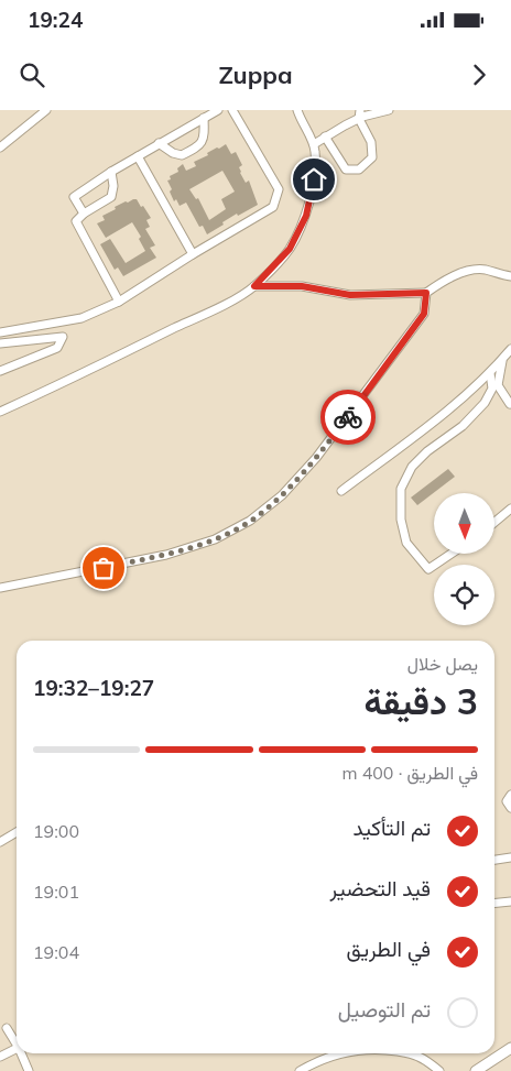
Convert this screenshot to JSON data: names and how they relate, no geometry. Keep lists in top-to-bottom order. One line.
{"north":"bottom","page":{"status":"19:24","header":"Zuppa","heading":["3 دقيقة","يصل خلال","19:27–19:32"],"bar":"في الطريق · 400 m","list":[["تم التأكيد","19:00"],["قيد التحضير","19:01"],["في الطريق","19:04"],"تم التوصيل"]}}
